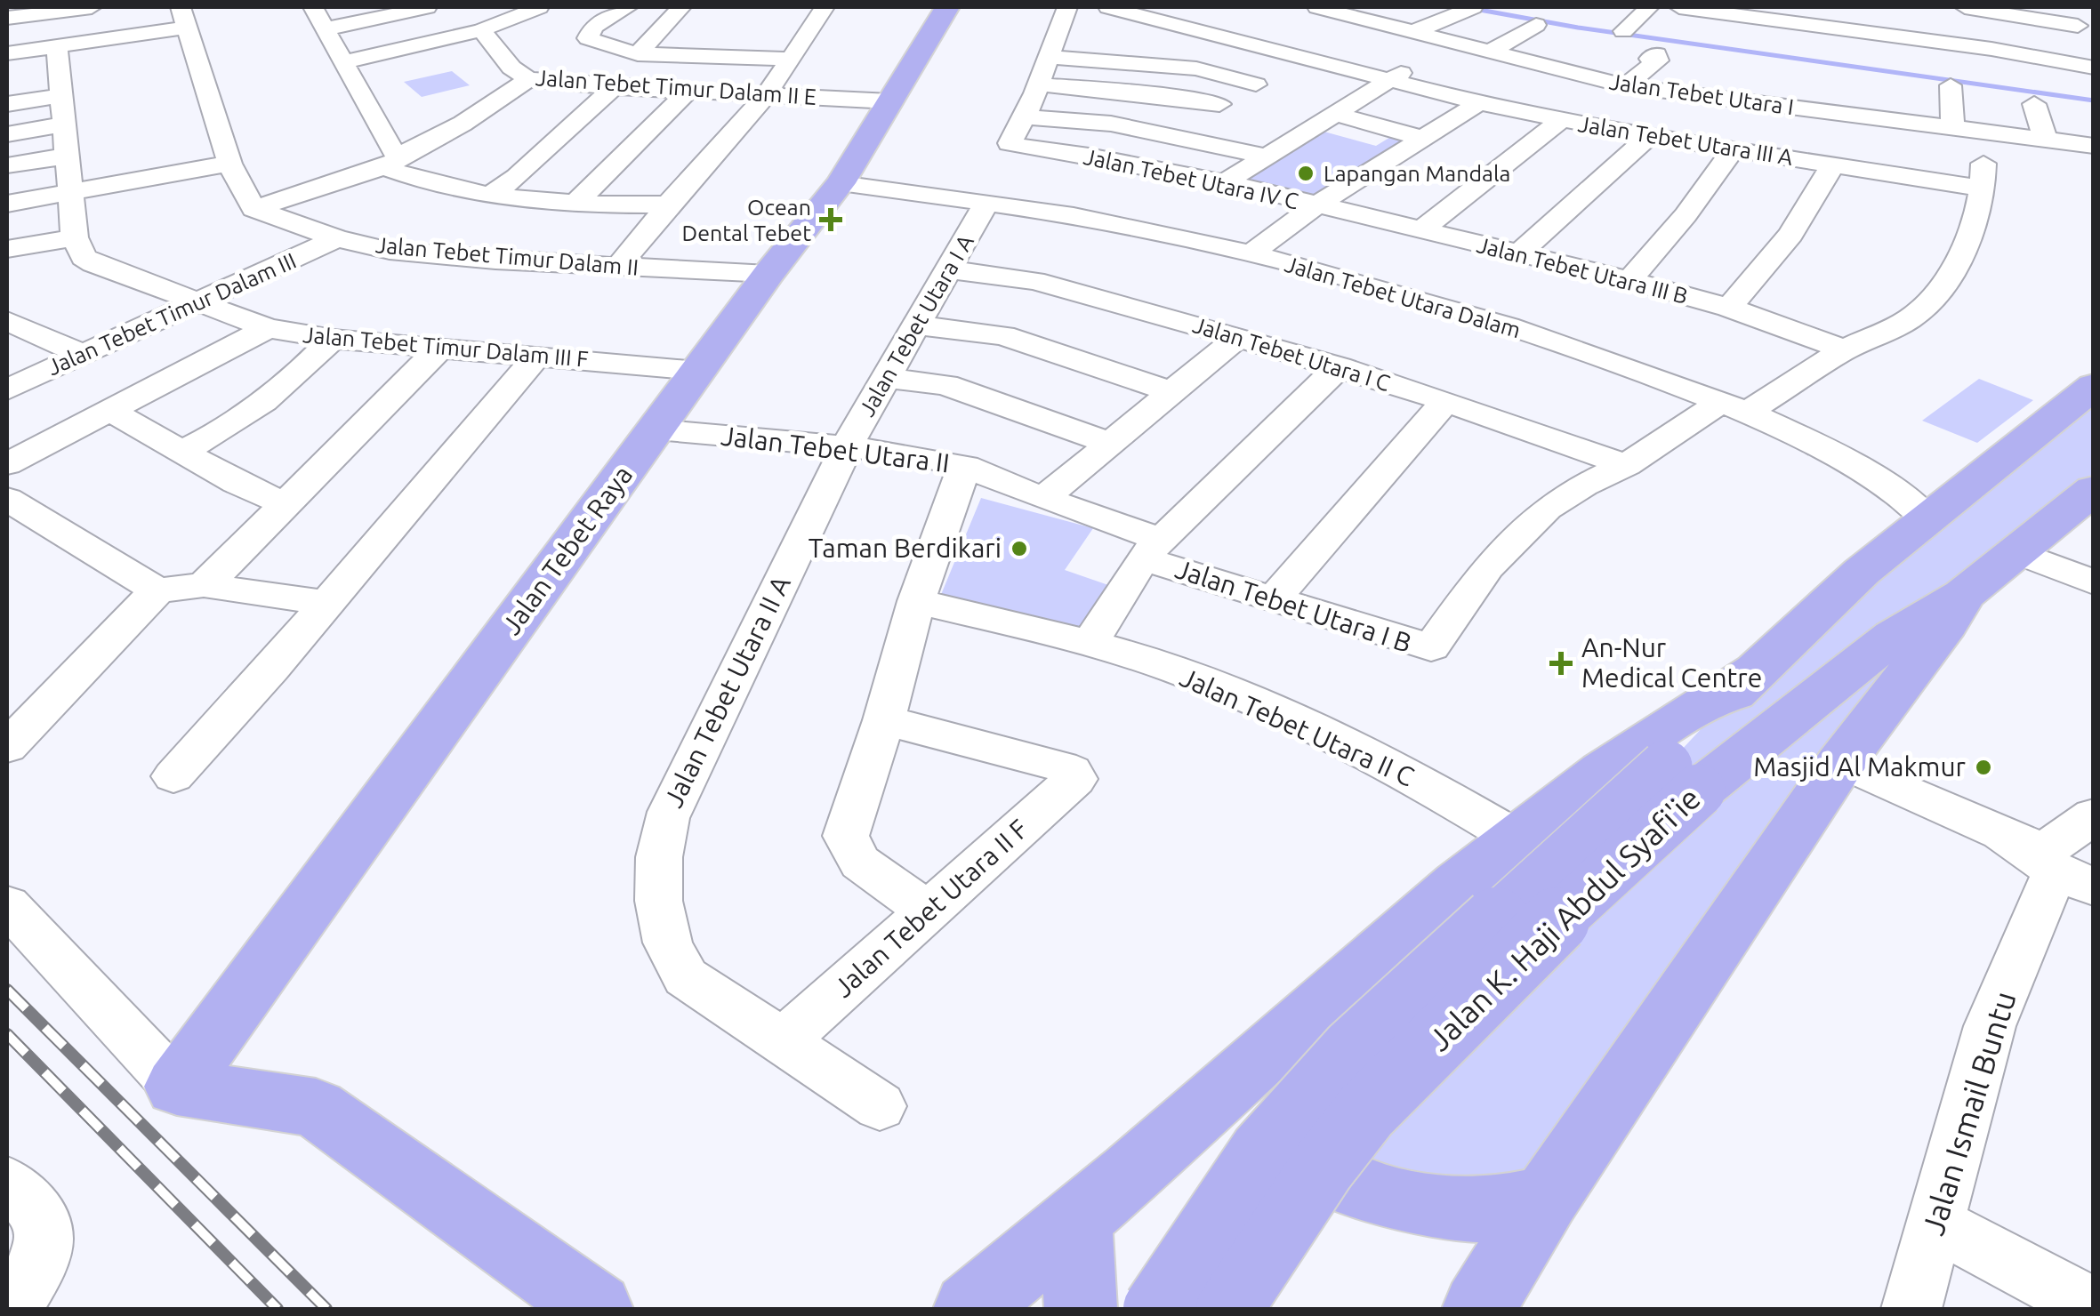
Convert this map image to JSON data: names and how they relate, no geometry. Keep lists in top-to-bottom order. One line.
{"streets":{"main road":["Jalan Tebet Raya","Jalan K. Haji Abdul Syafi'ie"],"street":["Jalan Tebet Timur Dalam II E","Jalan Tebet Utara I","Jalan Tebet Utara III A","Jalan Tebet Utara IV C","Jalan Tebet Timur Dalam II","Jalan Tebet Utara III B","Jalan Tebet Utara Dalam","Jalan Tebet Timur Dalam III","Jalan Tebet Utara I A","Jalan Tebet Timur Dalam III F","Jalan Tebet Utara I C","Jalan Tebet Utara II","Jalan Tebet Utara I B","Jalan Tebet Utara II A","Jalan Tebet Utara II C","Jalan Tebet Utara II F","Jalan Ismail Buntu"]},"crossings":[["Jalan Tebet Timur Dalam II E","Jalan Tebet Raya"],["Jalan Tebet Utara I","Jalan Tebet Utara I B"],["Jalan Tebet Utara III A","Jalan Tebet Utara I B"],["Jalan Tebet Utara IV C","Jalan Tebet Utara III B"],["Jalan Tebet Timur Dalam II","Jalan Tebet Timur Dalam III"],["Jalan Tebet Timur Dalam II","Jalan Tebet Raya"],["Jalan Tebet Utara III B","Jalan Tebet Utara I B"],["Jalan Tebet Utara Dalam","Jalan Tebet Utara I A"],["Jalan Tebet Utara Dalam","Jalan Tebet Raya"],["Jalan Tebet Utara Dalam","Jalan Tebet Utara I B"],["Jalan Tebet Utara Dalam","Jalan K. Haji Abdul Syafi'ie"],["Jalan Tebet Timur Dalam III","Jalan Tebet Timur Dalam III F"],["Jalan Tebet Utara I A","Jalan Tebet Utara I C"],["Jalan Tebet Utara I A","Jalan Tebet Utara II"],["Jalan Tebet Utara I A","Jalan Tebet Utara II A"],["Jalan Tebet Timur Dalam III F","Jalan Tebet Raya"],["Jalan Tebet Utara I C","Jalan Tebet Utara I B"],["Jalan Tebet Utara II","Jalan Tebet Raya"],["Jalan Tebet Utara II","Jalan Tebet Utara I B"],["Jalan Tebet Utara II","Jalan Tebet Utara II A"],["Jalan Tebet Utara II A","Jalan Tebet Utara II F"],["Jalan Tebet Utara II C","Jalan K. Haji Abdul Syafi'ie"],["Jalan K. Haji Abdul Syafi'ie","Jalan Ismail Buntu"]],"places":{"other":["Lapangan Mandala","Taman Berdikari","Masjid Al Makmur"],"health":["Ocean Dental Tebet","An-Nur Medical Centre"]}}
